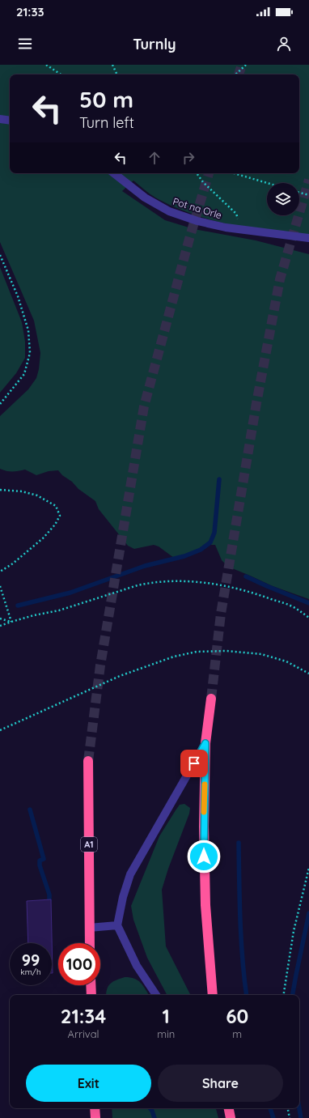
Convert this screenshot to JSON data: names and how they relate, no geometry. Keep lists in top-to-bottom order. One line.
{"streets":{"highway":["A1"],"street":["Pot na Orle"]},"page":{"status":"21:33","header":"Turnly","turn":["50 m","Turn left"],"speed":"99 km/h","limit":"100","eta":["21:34","Arrival","1","min","60","m"],"buttons":["Exit","Share"]}}
